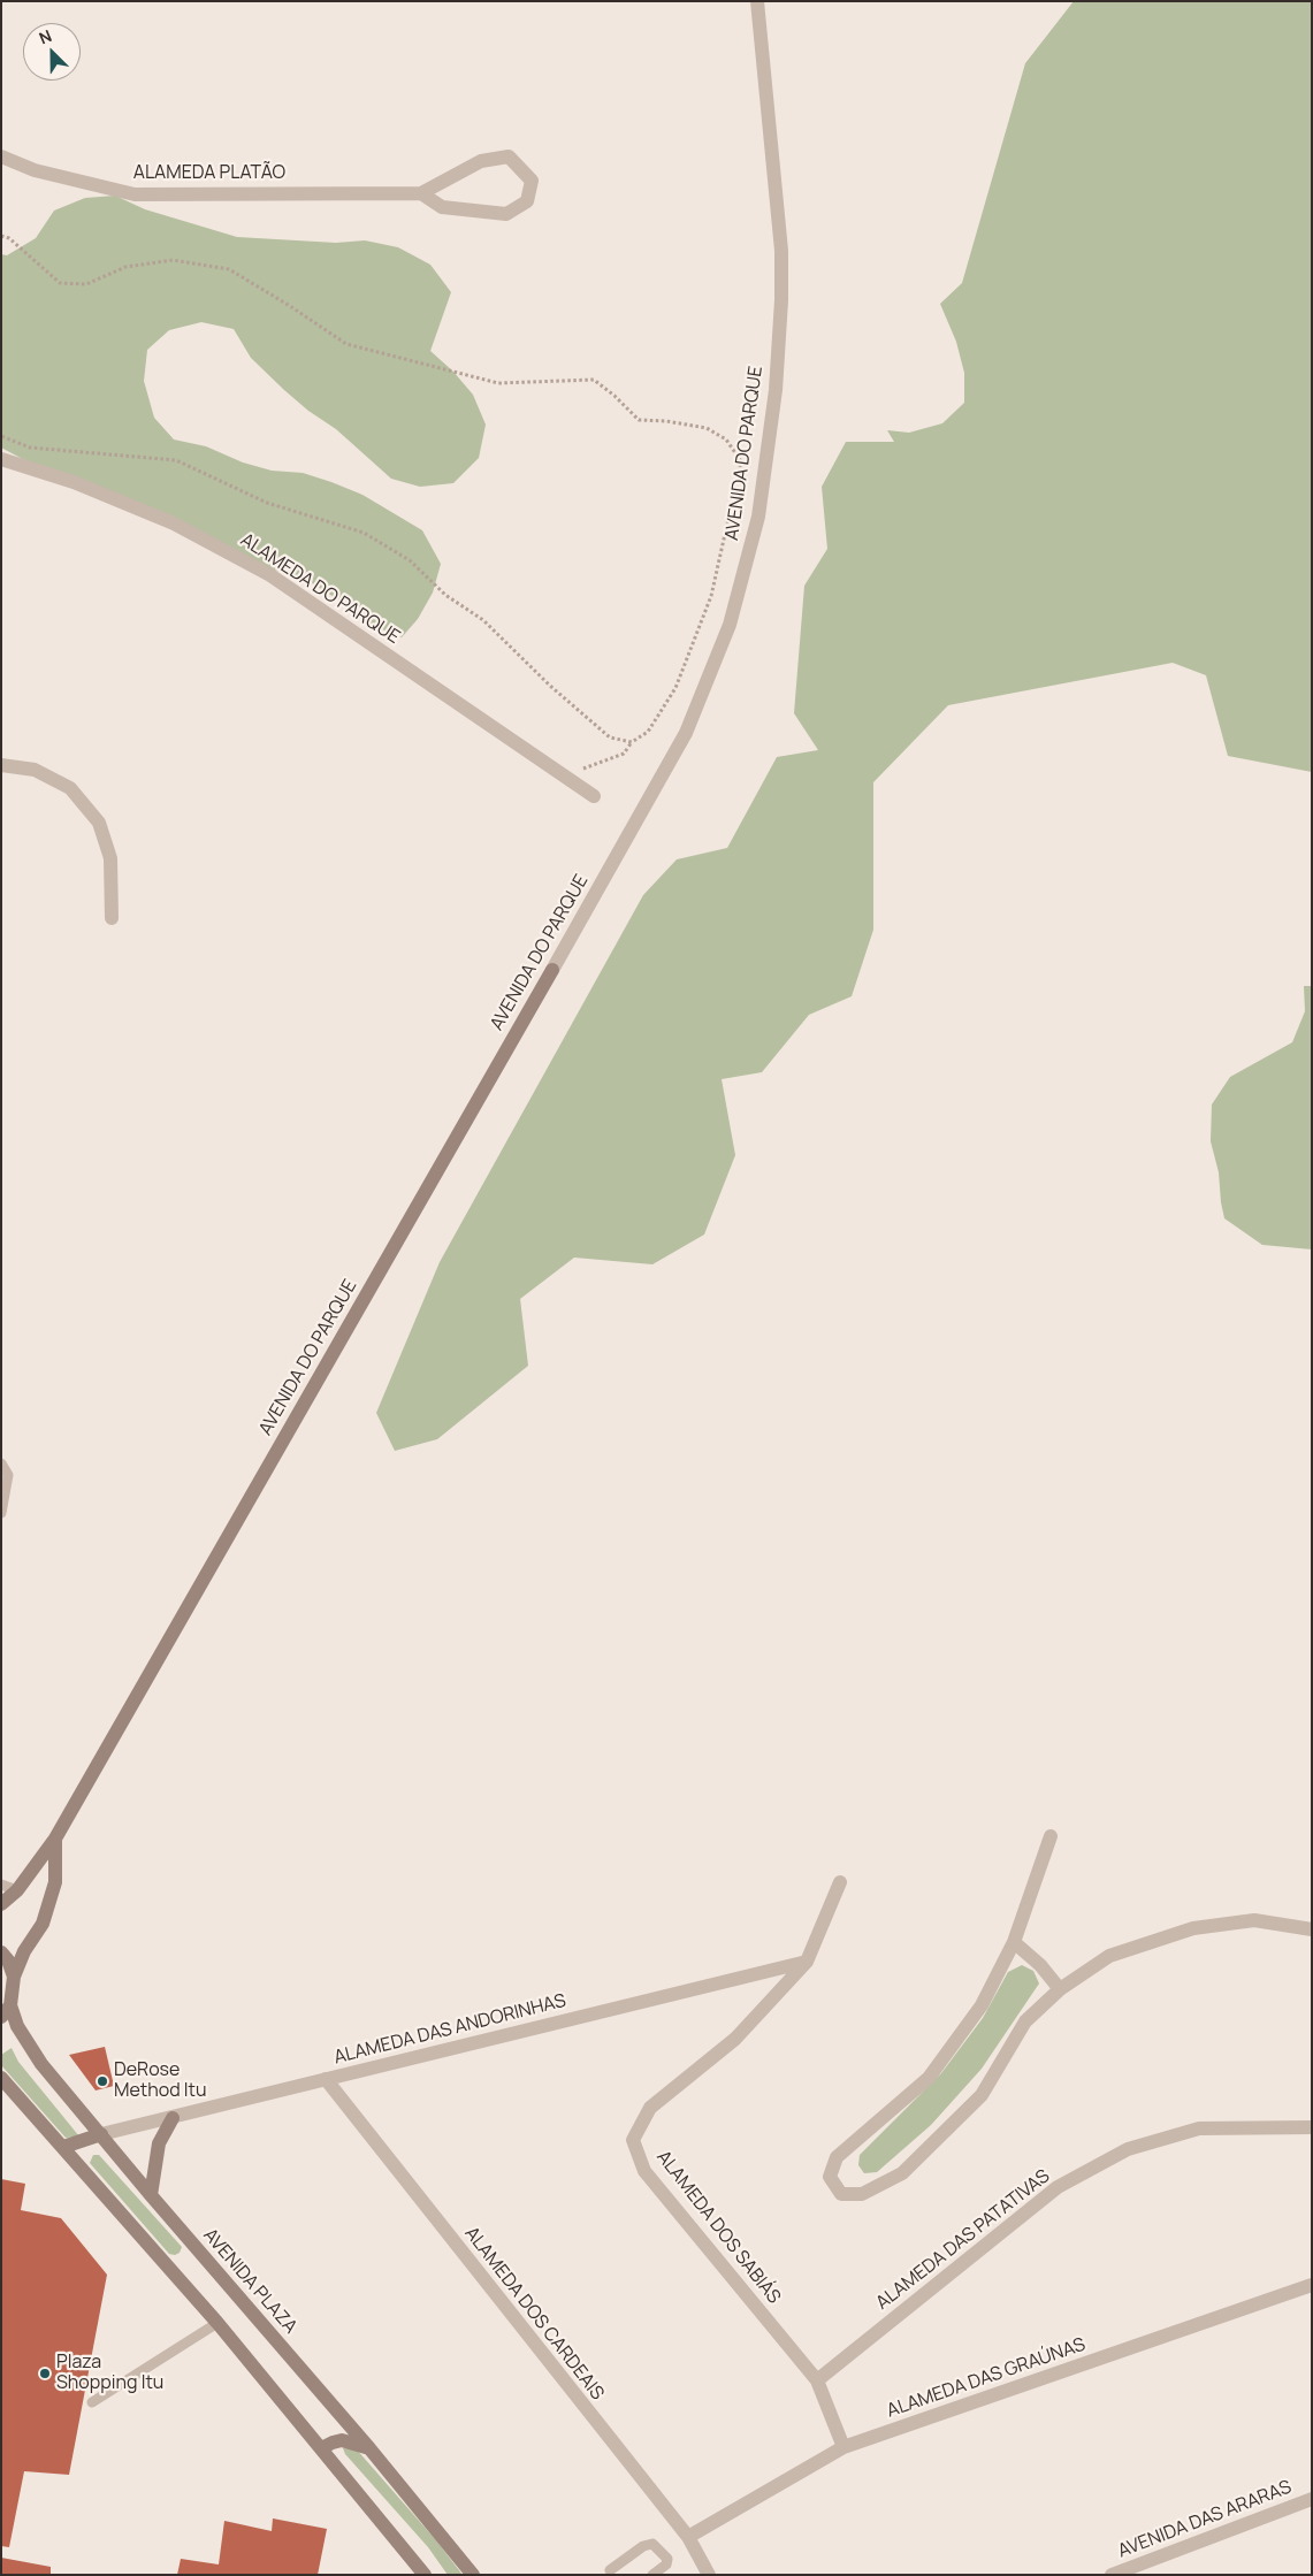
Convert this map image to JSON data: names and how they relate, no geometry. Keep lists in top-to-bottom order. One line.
{"streets":{"street":["ALAMEDA PLATÃO","AVENIDA DO PARQUE","ALAMEDA DO PARQUE","ALAMEDA DAS ANDORINHAS","ALAMEDA DOS SABIÁS","ALAMEDA DAS PATATIVAS","AVENIDA PLAZA","ALAMEDA DOS CARDEAIS","ALAMEDA DAS GRAÚNAS","AVENIDA DAS ARARAS"]},"crossings":[["AVENIDA DO PARQUE","AVENIDA PLAZA"],["ALAMEDA DAS ANDORINHAS","ALAMEDA DOS SABIÁS"],["ALAMEDA DAS ANDORINHAS","AVENIDA PLAZA"],["ALAMEDA DAS ANDORINHAS","ALAMEDA DOS CARDEAIS"],["ALAMEDA DOS SABIÁS","ALAMEDA DAS PATATIVAS"],["ALAMEDA DOS SABIÁS","ALAMEDA DAS GRAÚNAS"],["ALAMEDA DOS CARDEAIS","ALAMEDA DAS GRAÚNAS"]],"places":["DeRose Method Itu","Plaza Shopping Itu"],"north":"top left"}
